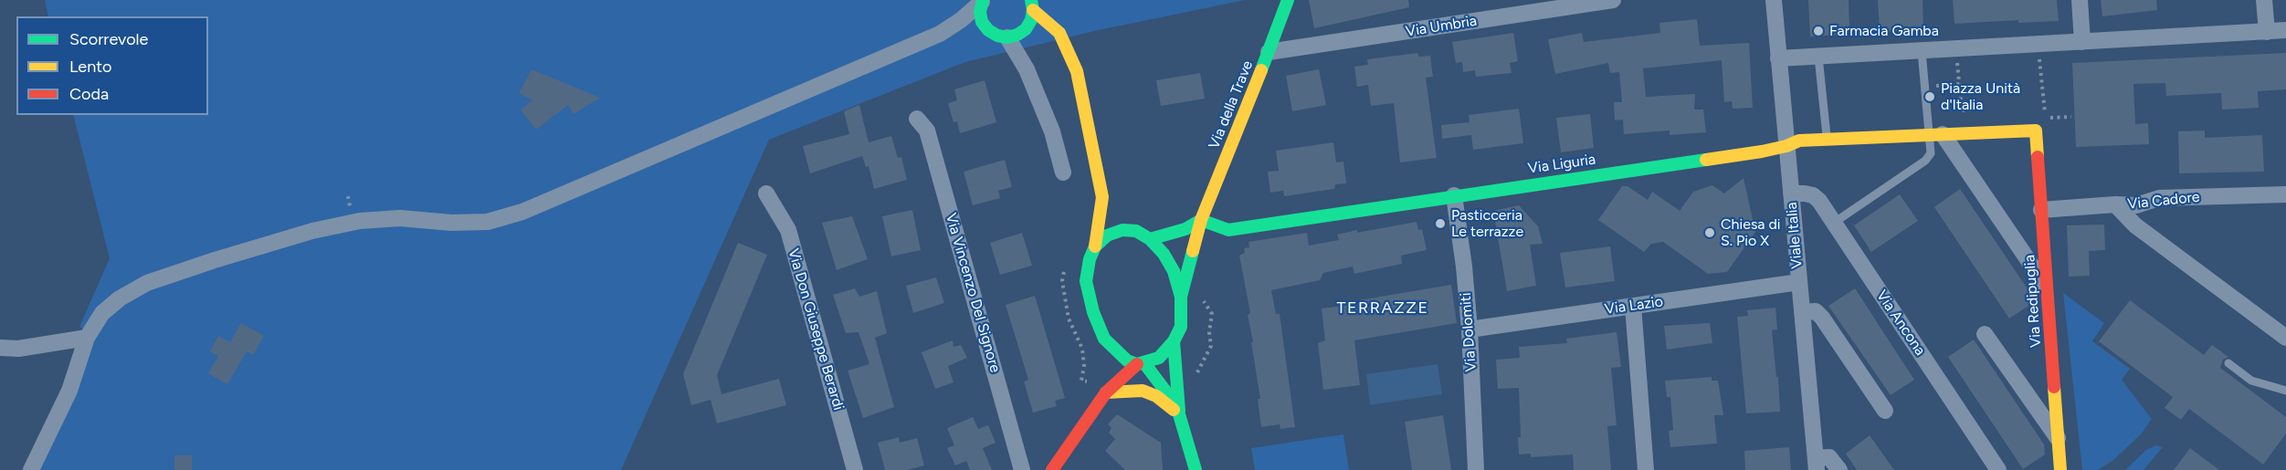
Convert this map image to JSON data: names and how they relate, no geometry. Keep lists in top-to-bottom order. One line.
{"streets":{"street":["Via Umbria","Via della Trave","Via Liguria","Via Cadore","Viale Italia","Via Vincenzo Del Signore","Via Redipuglia","Via Lazio","Via Ancona","Via Don Giuseppe Berardi","Via Dolomiti"]},"crossings":[["Via Umbria","Via della Trave"],["Via della Trave","Via Liguria"],["Via Liguria","Viale Italia"],["Via Liguria","Via Redipuglia"],["Via Liguria","Via Dolomiti"],["Via Cadore","Via Redipuglia"],["Viale Italia","Via Lazio"],["Viale Italia","Via Ancona"],["Via Lazio","Via Dolomiti"]],"districts":["TERRAZZE"],"places":["Farmacia Gamba","Piazza Unità d'Italia","Pasticceria Le terrazze","Chiesa di S. Pio X"],"legend":["Scorrevole","Lento","Coda"]}
